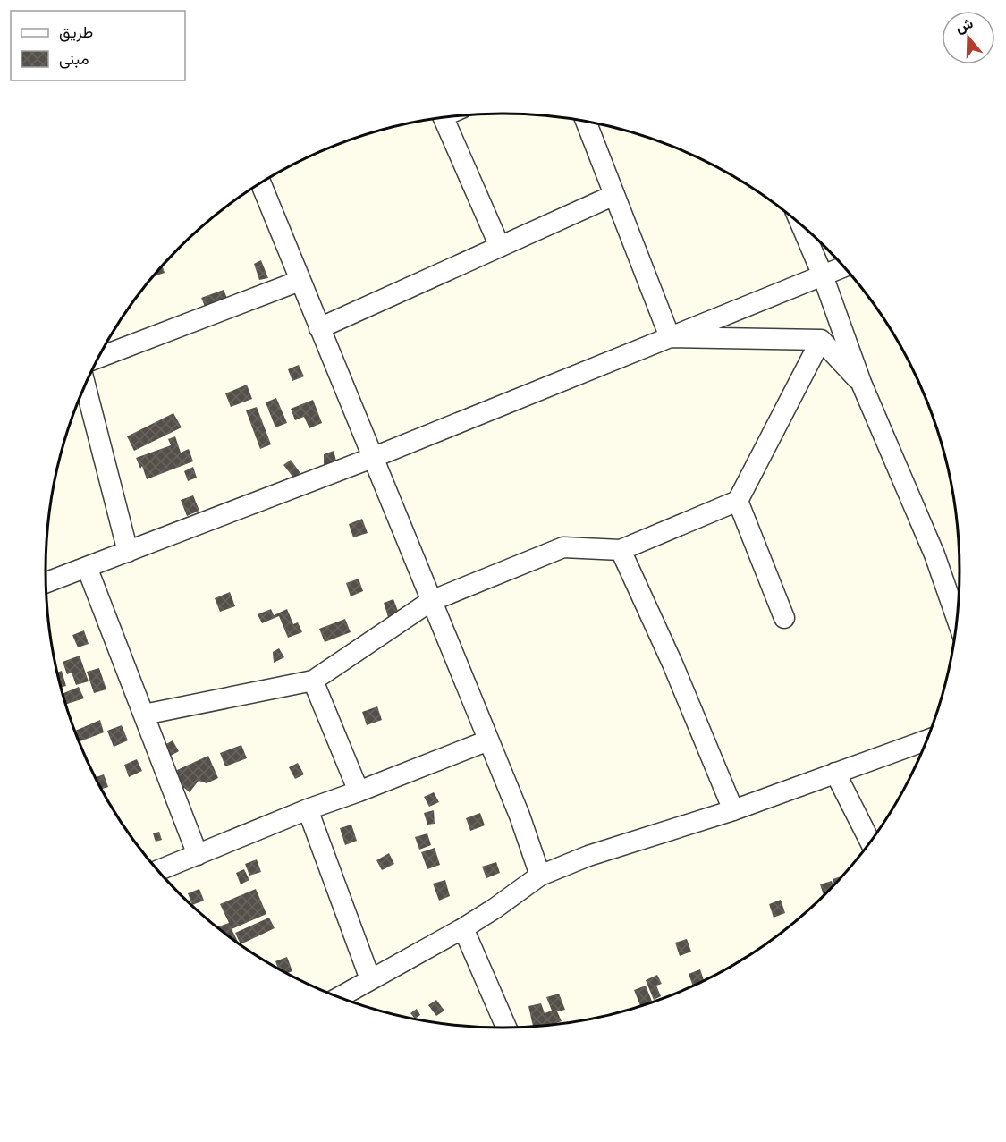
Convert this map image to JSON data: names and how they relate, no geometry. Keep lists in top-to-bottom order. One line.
{"legend":["طريق","مبنى"],"north":"top"}
